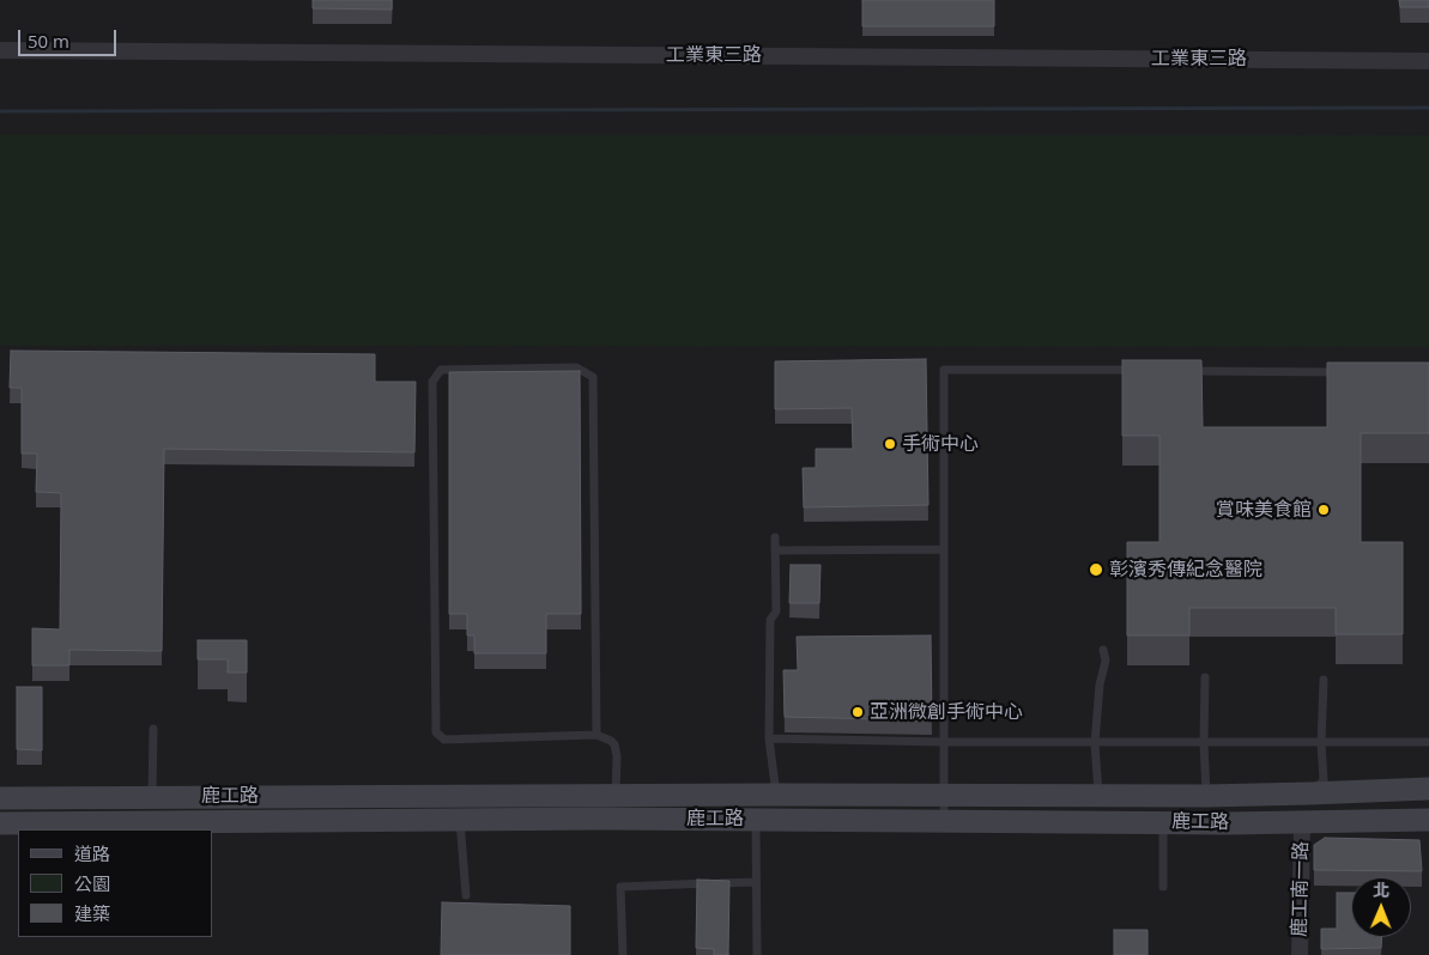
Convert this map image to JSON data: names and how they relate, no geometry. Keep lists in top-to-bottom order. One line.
{"streets":{"street":["工業東三路","鹿工路","鹿工南一路"]},"crossings":[["鹿工路","鹿工南一路"]],"places":["手術中心","賞味美食館","彰濱秀傳紀念醫院","亞洲微創手術中心"],"legend":["道路","公園","建築"],"scale_bar":"50 m","north":"top"}
